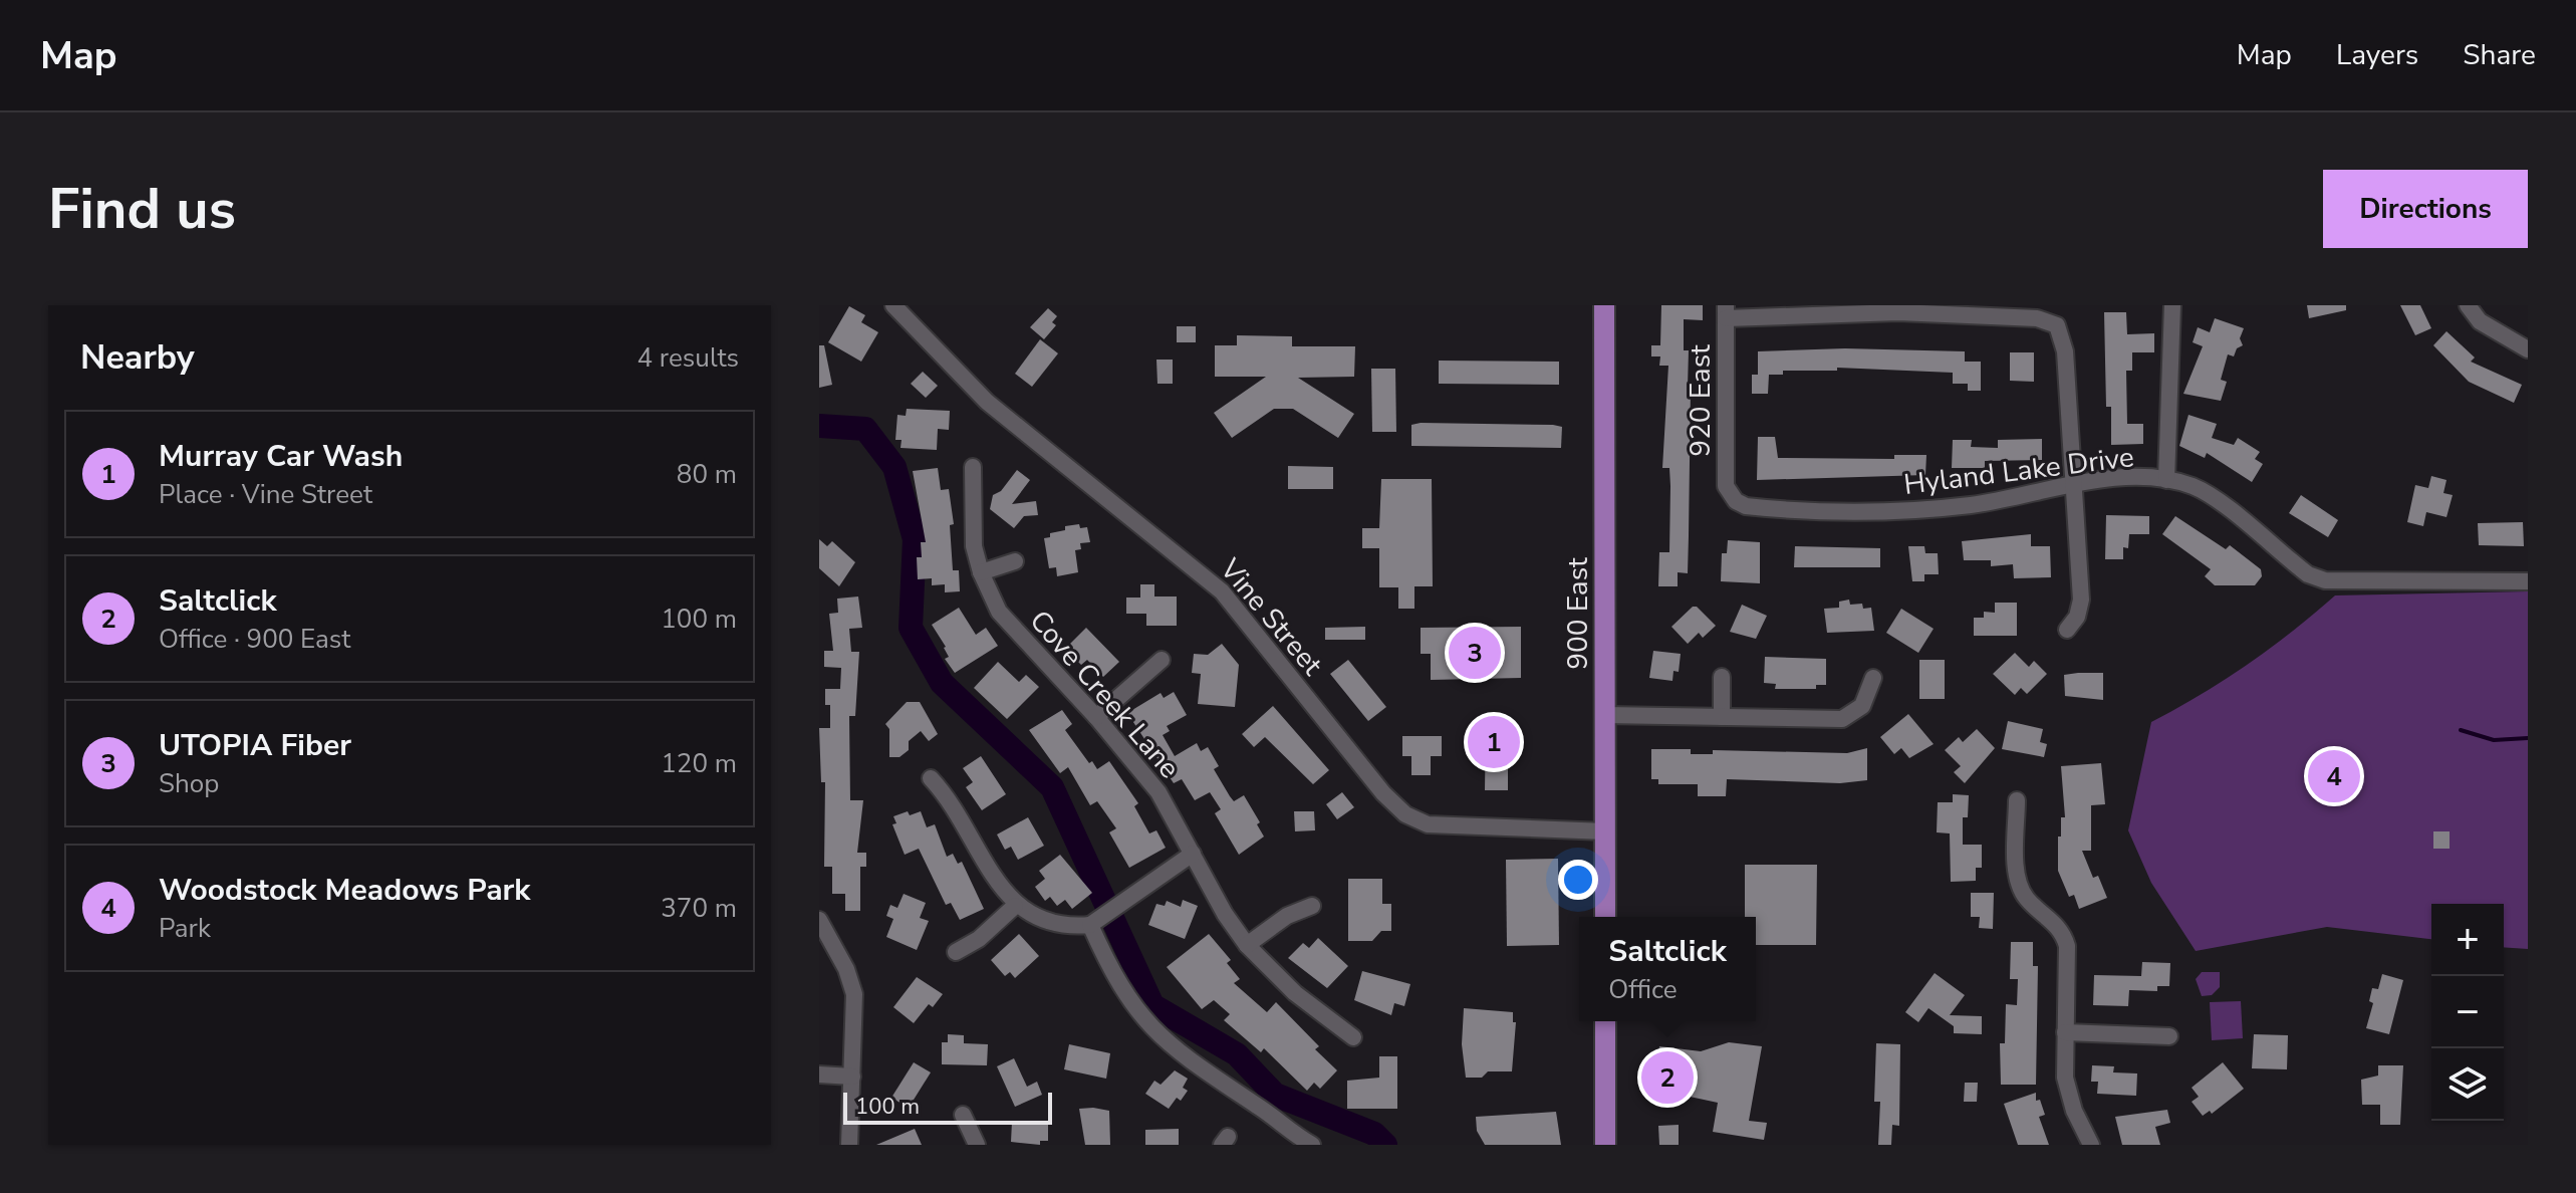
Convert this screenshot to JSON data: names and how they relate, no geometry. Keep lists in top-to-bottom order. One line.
{"streets":{"main road":["900 East"],"street":["920 East","Hyland Lake Drive","Vine Street","Cove Creek Lane"]},"crossings":[["920 East","Hyland Lake Drive"],["900 East","Vine Street"]],"scale_bar":"100 m","page":{"header":"Map","nav":["Map","Layers","Share"],"buttons":"Directions","title":"Find us","heading":["Nearby","4 results"],"list":[{"mark":"1","name":"Murray Car Wash","note":"Place · Vine Street","value":"80 m"},{"mark":"2","name":"Saltclick","note":"Office · 900 East","value":"100 m"},{"mark":"3","name":"UTOPIA Fiber","note":"Shop","value":"120 m"},{"mark":"4","name":"Woodstock Meadows Park","note":"Park","value":"370 m"}],"pins":["3","1","4","2"],"map_buttons":["+","−"],"popup":["Saltclick","Office"],"scale":"100 m"}}
